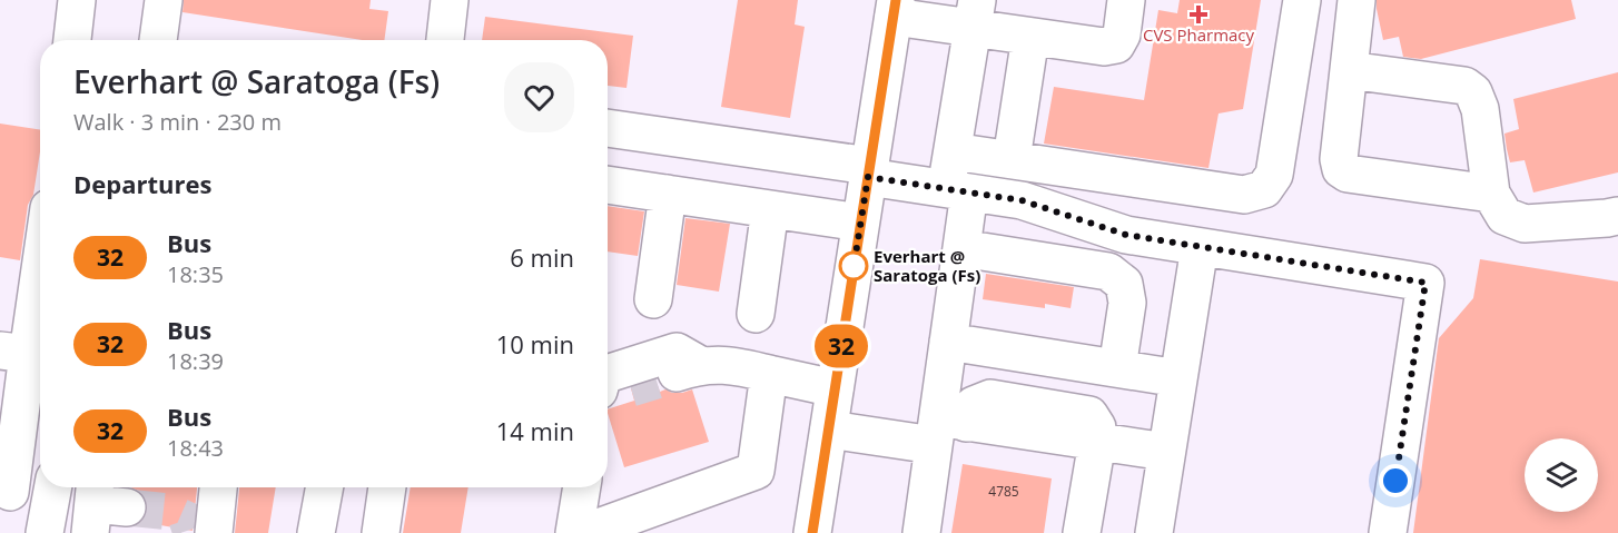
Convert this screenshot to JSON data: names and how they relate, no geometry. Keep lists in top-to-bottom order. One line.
{"places":{"health":["CVS Pharmacy"],"other":["Everhart @ Saratoga (Fs)"]},"lines":["bus line 32"],"house_numbers":["4785"],"page":{"on_map":"32","heading":[["Everhart @ Saratoga (Fs)","Walk · 3 min · 230 m"],"Departures"],"list":[{"mark":"32","name":"Bus","note":"18:35","value":"6 min"},{"mark":"32","name":"Bus","note":"18:39","value":"10 min"},{"mark":"32","name":"Bus","note":"18:43","value":"14 min"}]}}
